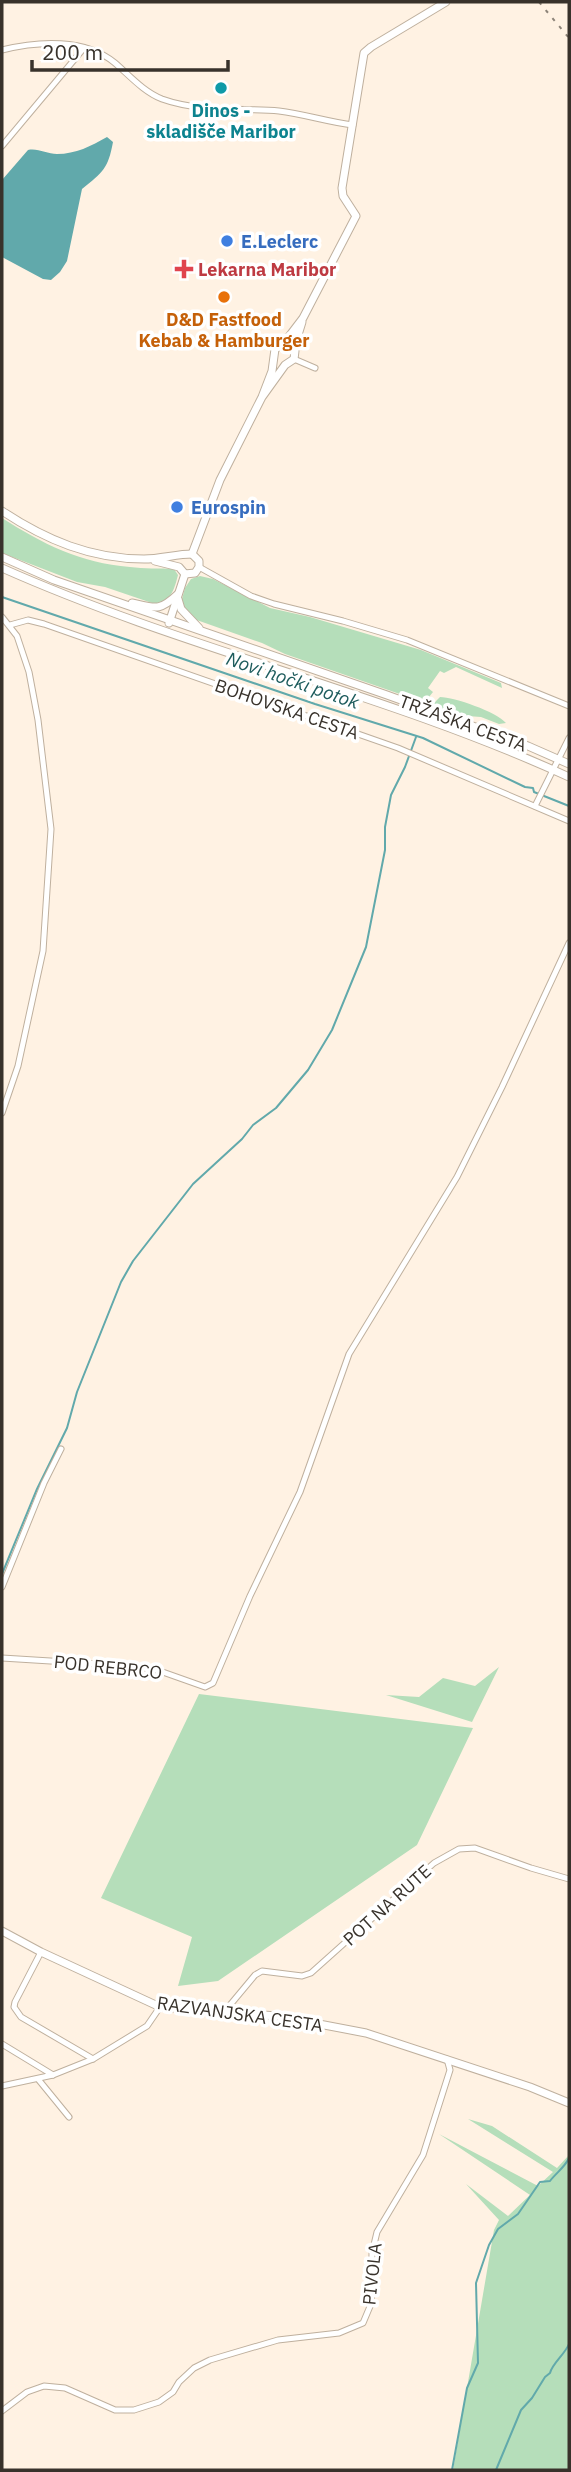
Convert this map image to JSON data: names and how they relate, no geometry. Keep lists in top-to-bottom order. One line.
{"streets":{"street":["BOHOVSKA CESTA","TRŽAŠKA CESTA","POD REBRCO","POT NA RUTE","RAZVANJSKA CESTA","PIVOLA"]},"crossings":[["POT NA RUTE","RAZVANJSKA CESTA"],["RAZVANJSKA CESTA","PIVOLA"]],"water":["Novi hočki potok"],"places":{"other":["Dinos - skladišče Maribor","E.Leclerc","D&D Fastfood Kebab & Hamburger","Eurospin"],"health":["Lekarna Maribor"]},"scale_bar":"200 m"}
